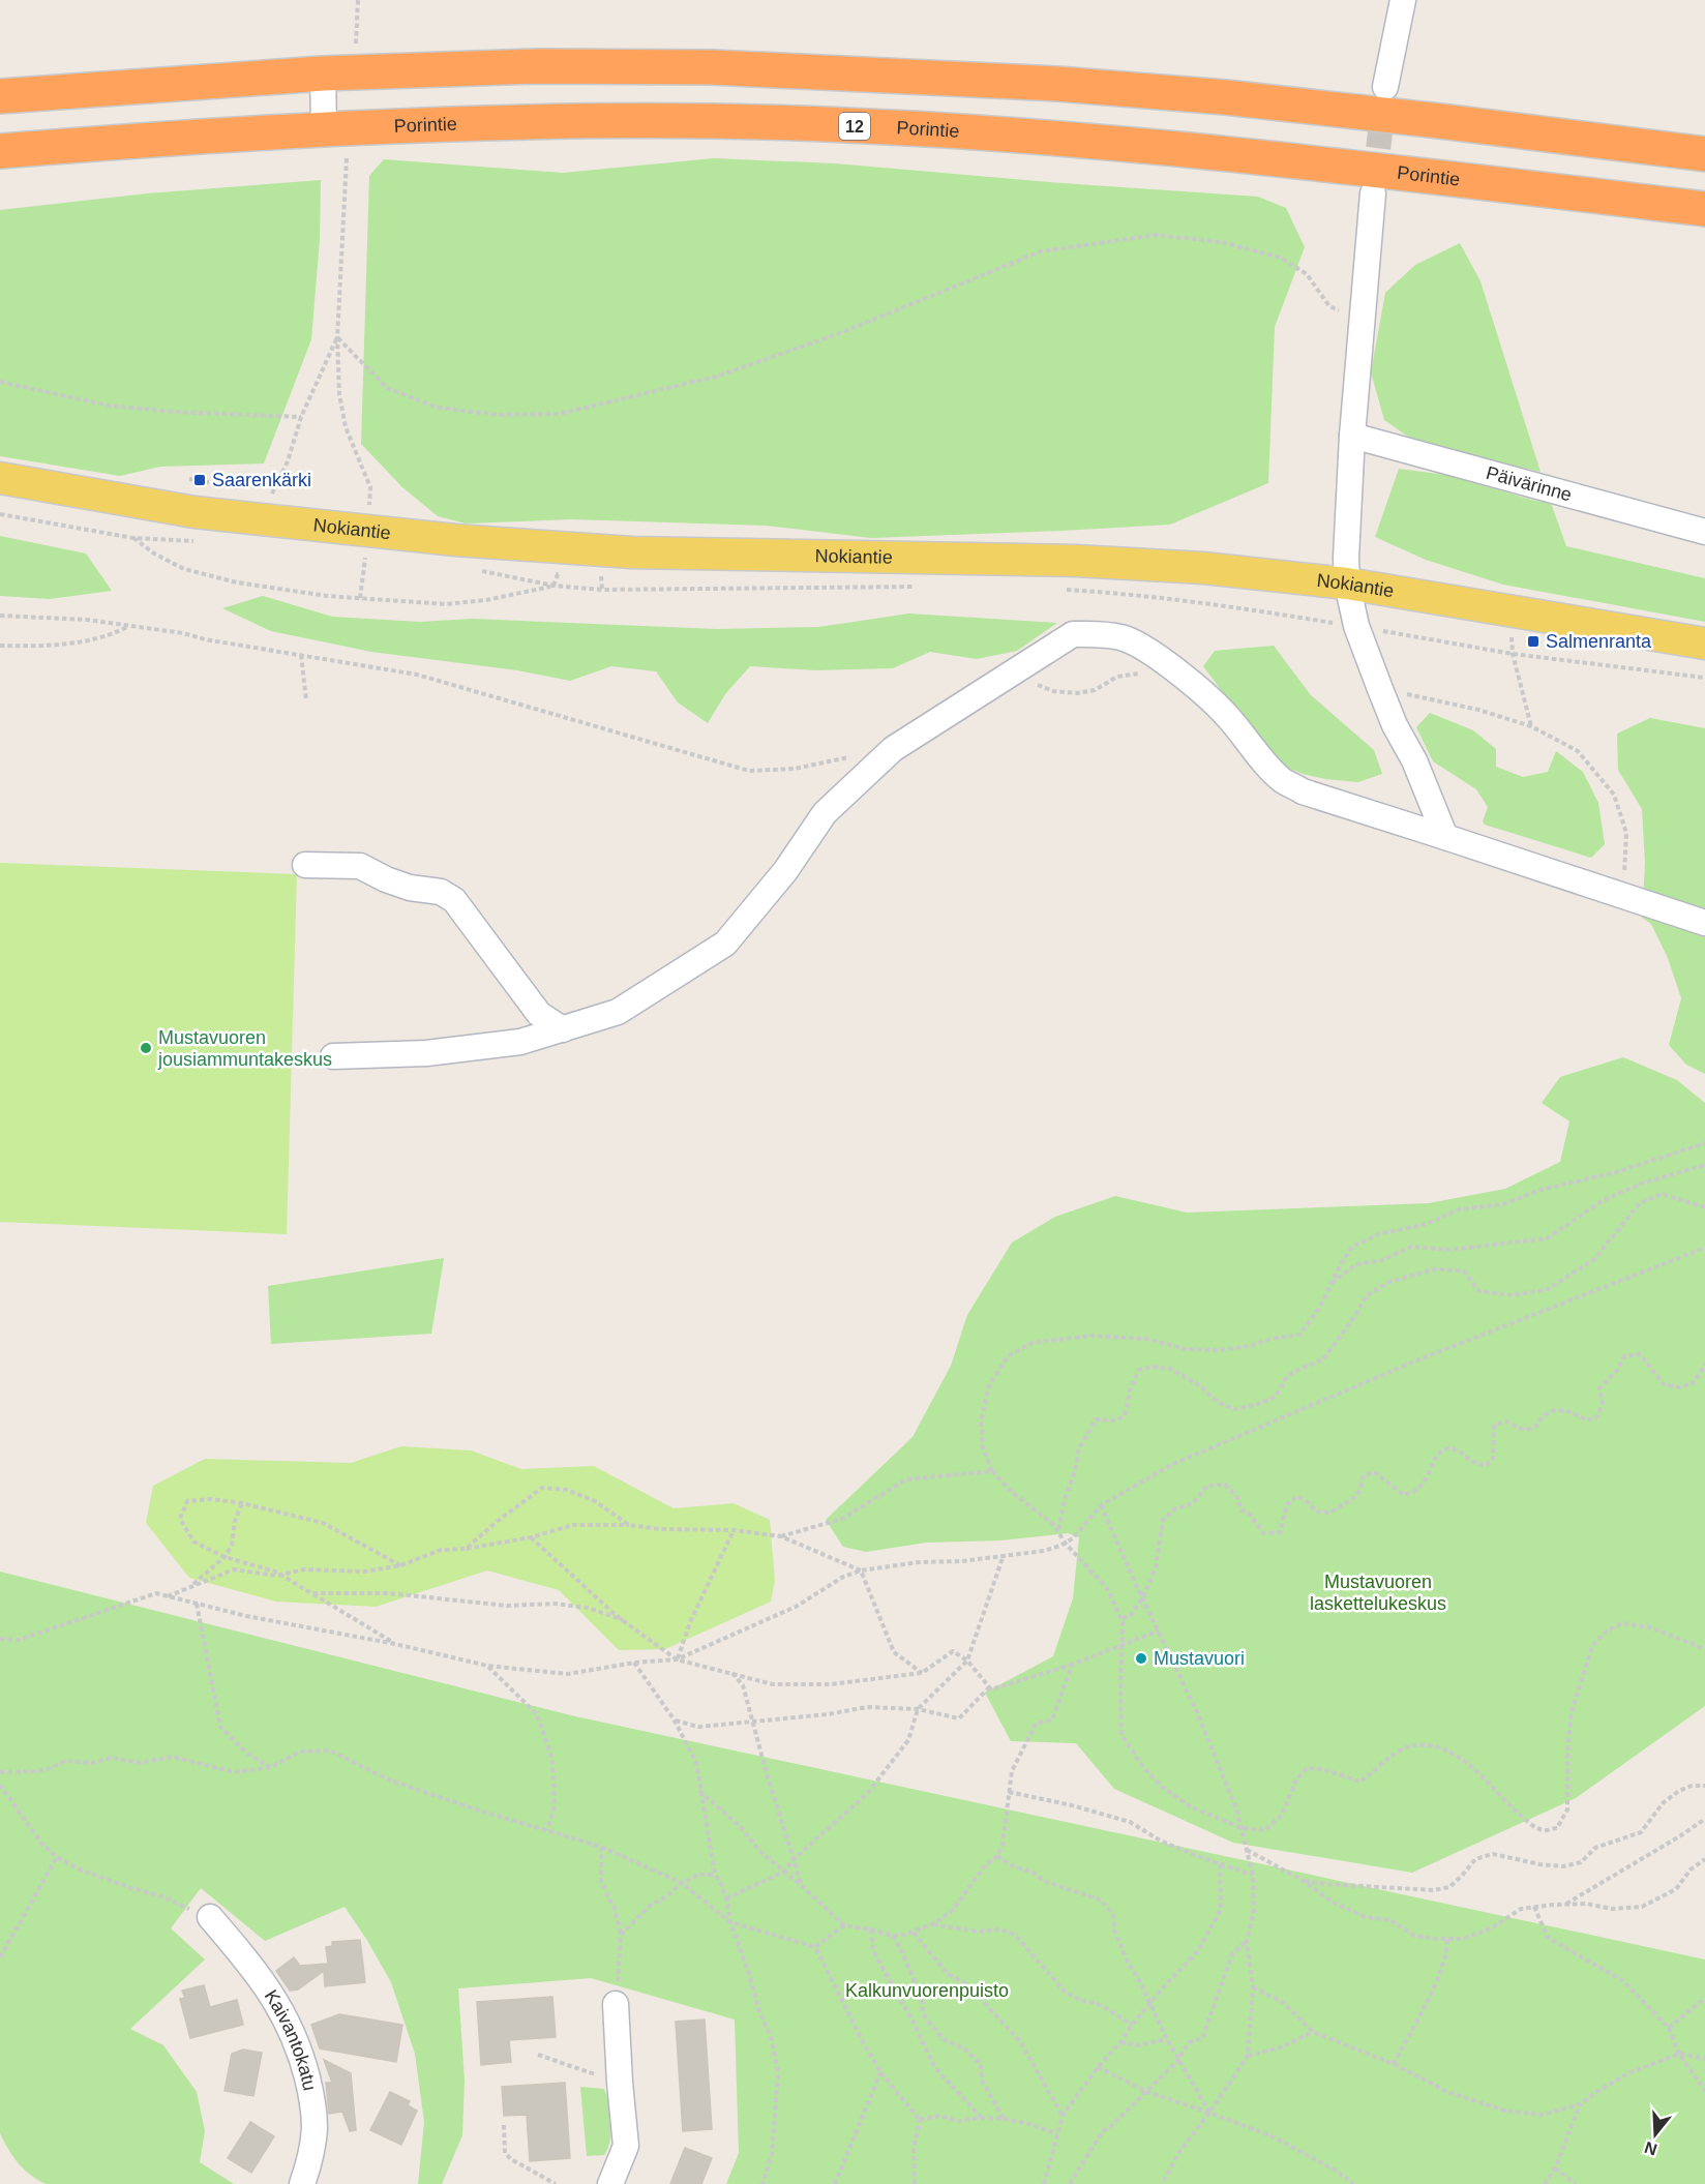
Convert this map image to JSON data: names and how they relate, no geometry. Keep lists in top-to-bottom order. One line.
{"streets":{"highway":["Porintie","12"],"main road":["Nokiantie"],"street":["Päivärinne","Kaivantokatu"]},"parks":["Mustavuoren laskettelukeskus","Kalkunvuorenpuisto"],"places":{"transit":["Saarenkärki","Salmenranta"],"other":["Mustavuoren jousiammuntakeskus","Mustavuori"]},"north":"bottom"}
